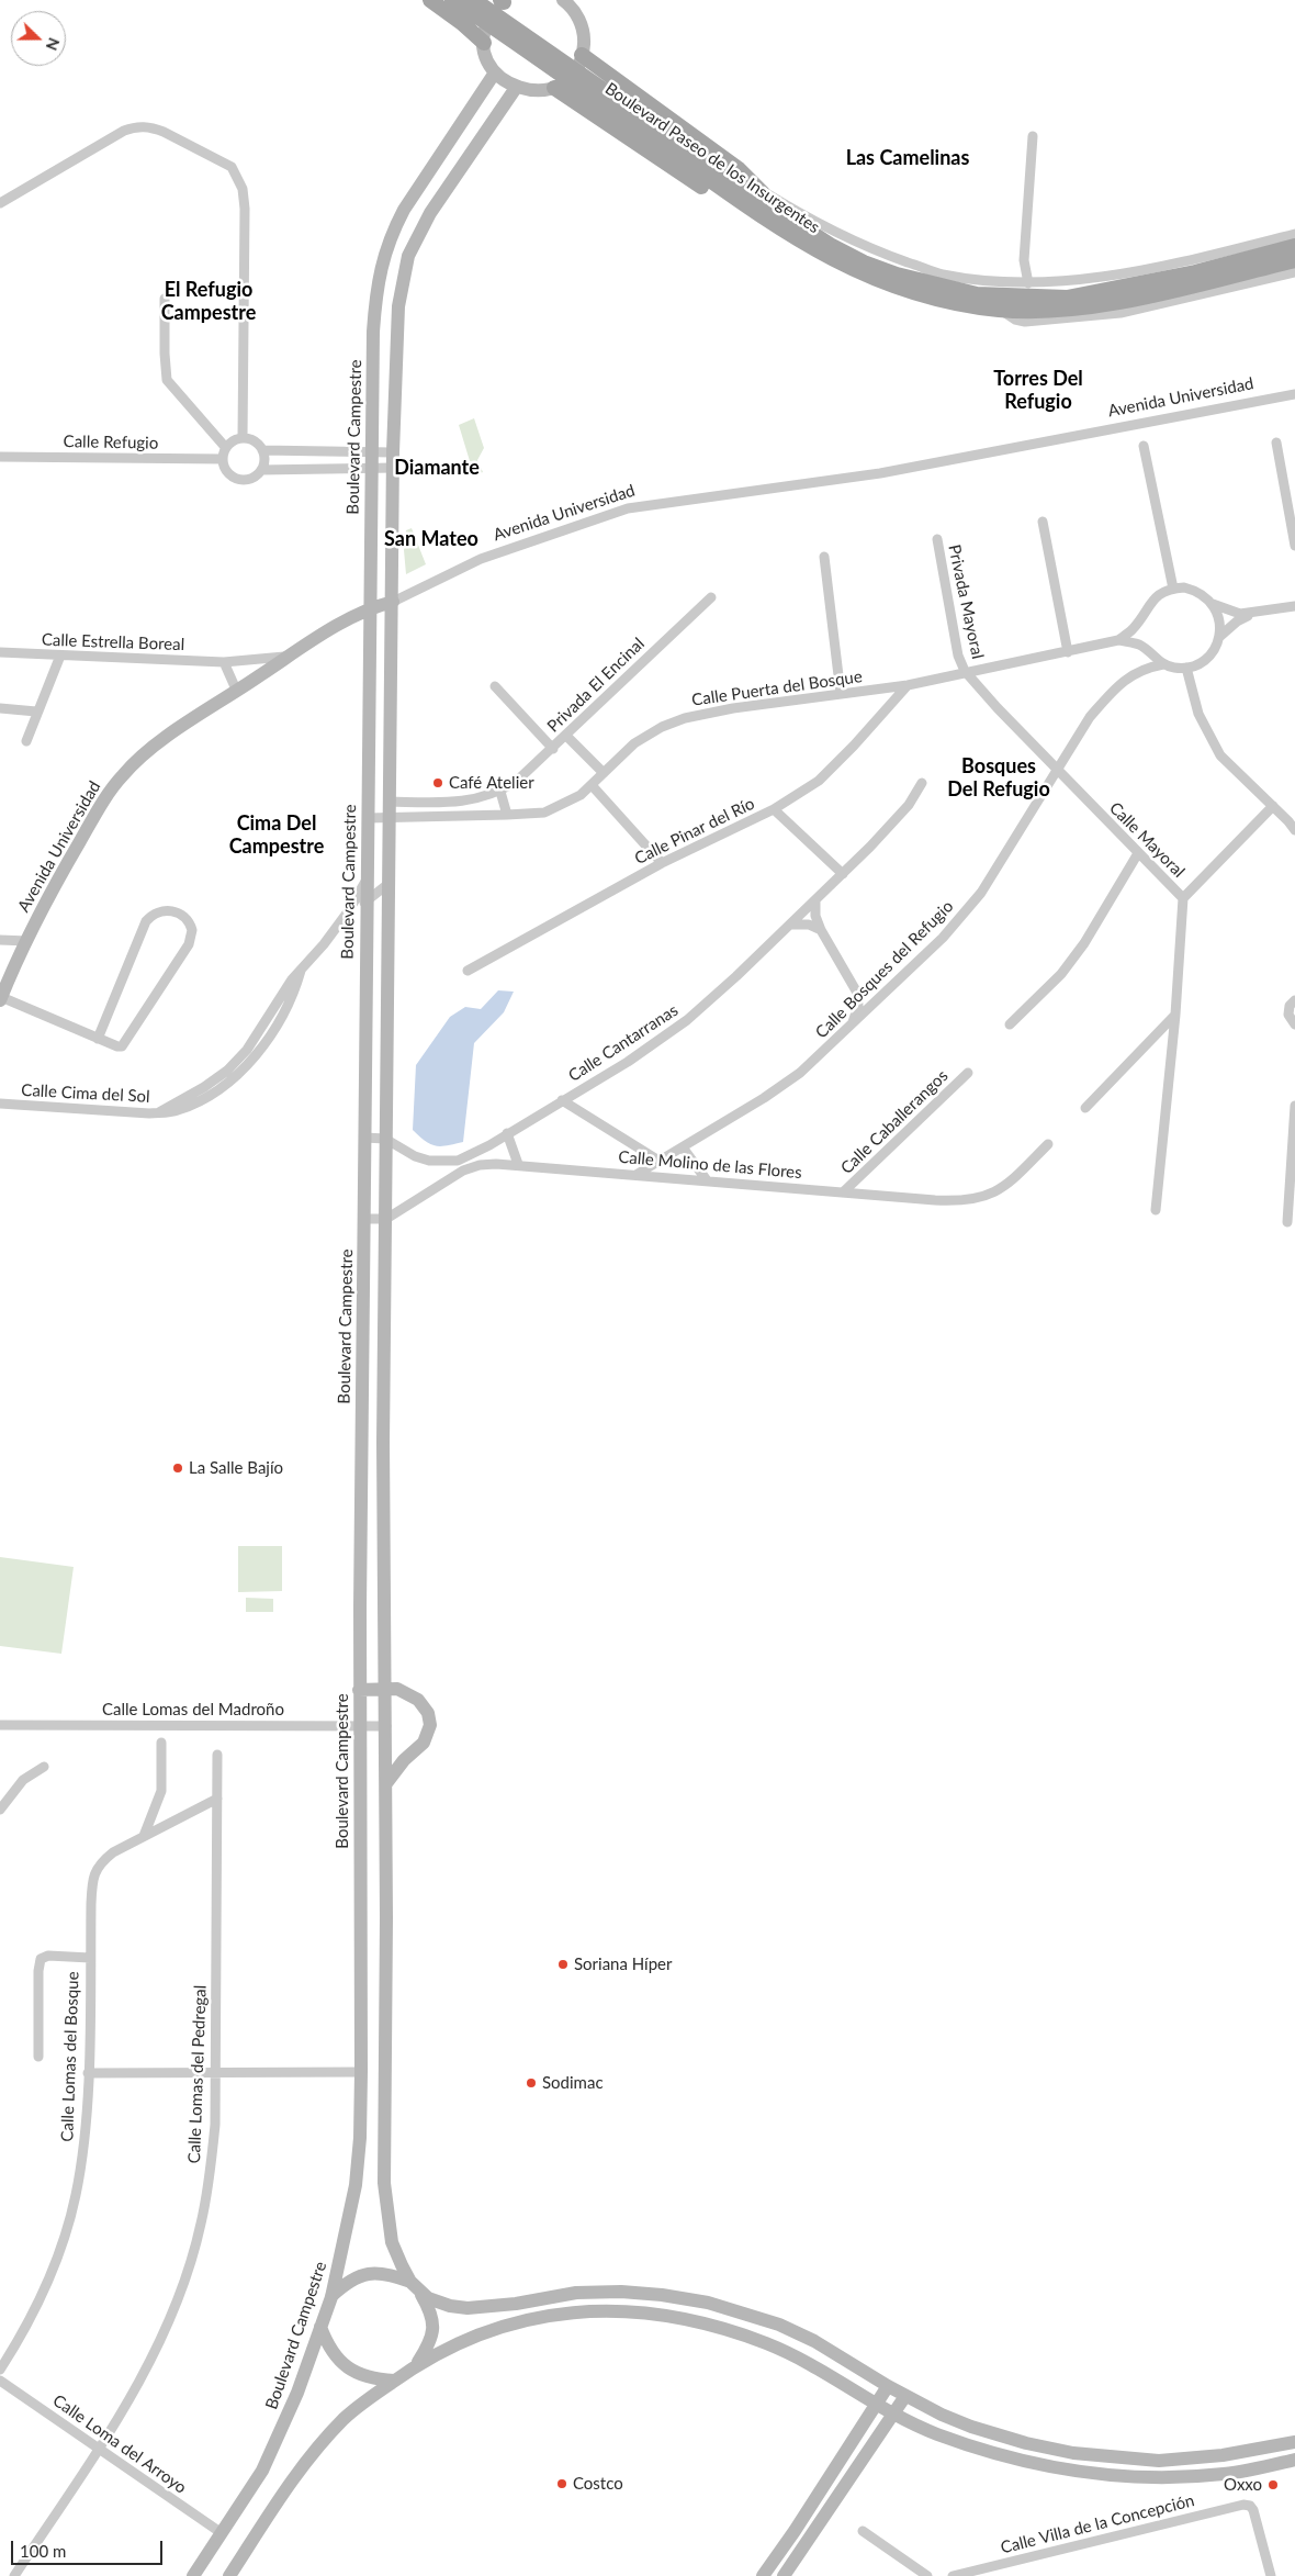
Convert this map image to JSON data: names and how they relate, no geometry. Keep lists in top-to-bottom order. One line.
{"streets":{"main road":["Boulevard Paseo de los Insurgentes"],"street":["Avenida Universidad","Boulevard Campestre","Calle Refugio","Privada Mayoral","Calle Estrella Boreal","Privada El Encinal","Calle Puerta del Bosque","Calle Pinar del Río","Calle Mayoral","Calle Bosques del Refugio","Calle Cantarranas","Calle Cima del Sol","Calle Caballerangos","Calle Molino de las Flores","Calle Lomas del Madroño","Calle Lomas del Bosque","Calle Lomas del Pedregal","Calle Loma del Arroyo","Calle Villa de la Concepción"]},"crossings":[["Avenida Universidad","Boulevard Campestre"],["Avenida Universidad","Calle Estrella Boreal"],["Boulevard Campestre","Calle Puerta del Bosque"],["Boulevard Campestre","Calle Cantarranas"],["Boulevard Campestre","Calle Cima del Sol"],["Boulevard Campestre","Calle Lomas del Madroño"],["Boulevard Campestre","Calle Loma del Arroyo"],["Privada Mayoral","Calle Puerta del Bosque"],["Privada Mayoral","Calle Mayoral"],["Calle Puerta del Bosque","Calle Pinar del Río"],["Calle Puerta del Bosque","Calle Mayoral"],["Calle Mayoral","Calle Bosques del Refugio"],["Calle Bosques del Refugio","Calle Molino de las Flores"],["Calle Caballerangos","Calle Molino de las Flores"],["Calle Lomas del Bosque","Calle Lomas del Pedregal"],["Calle Lomas del Pedregal","Calle Loma del Arroyo"]],"districts":["Las Camelinas","El Refugio Campestre","Torres Del Refugio","Diamante","San Mateo","Bosques Del Refugio","Cima Del Campestre"],"places":["Café Atelier","La Salle Bajío","Soriana Híper","Sodimac","Costco","Oxxo"],"scale_bar":"100 m","north":"right"}
